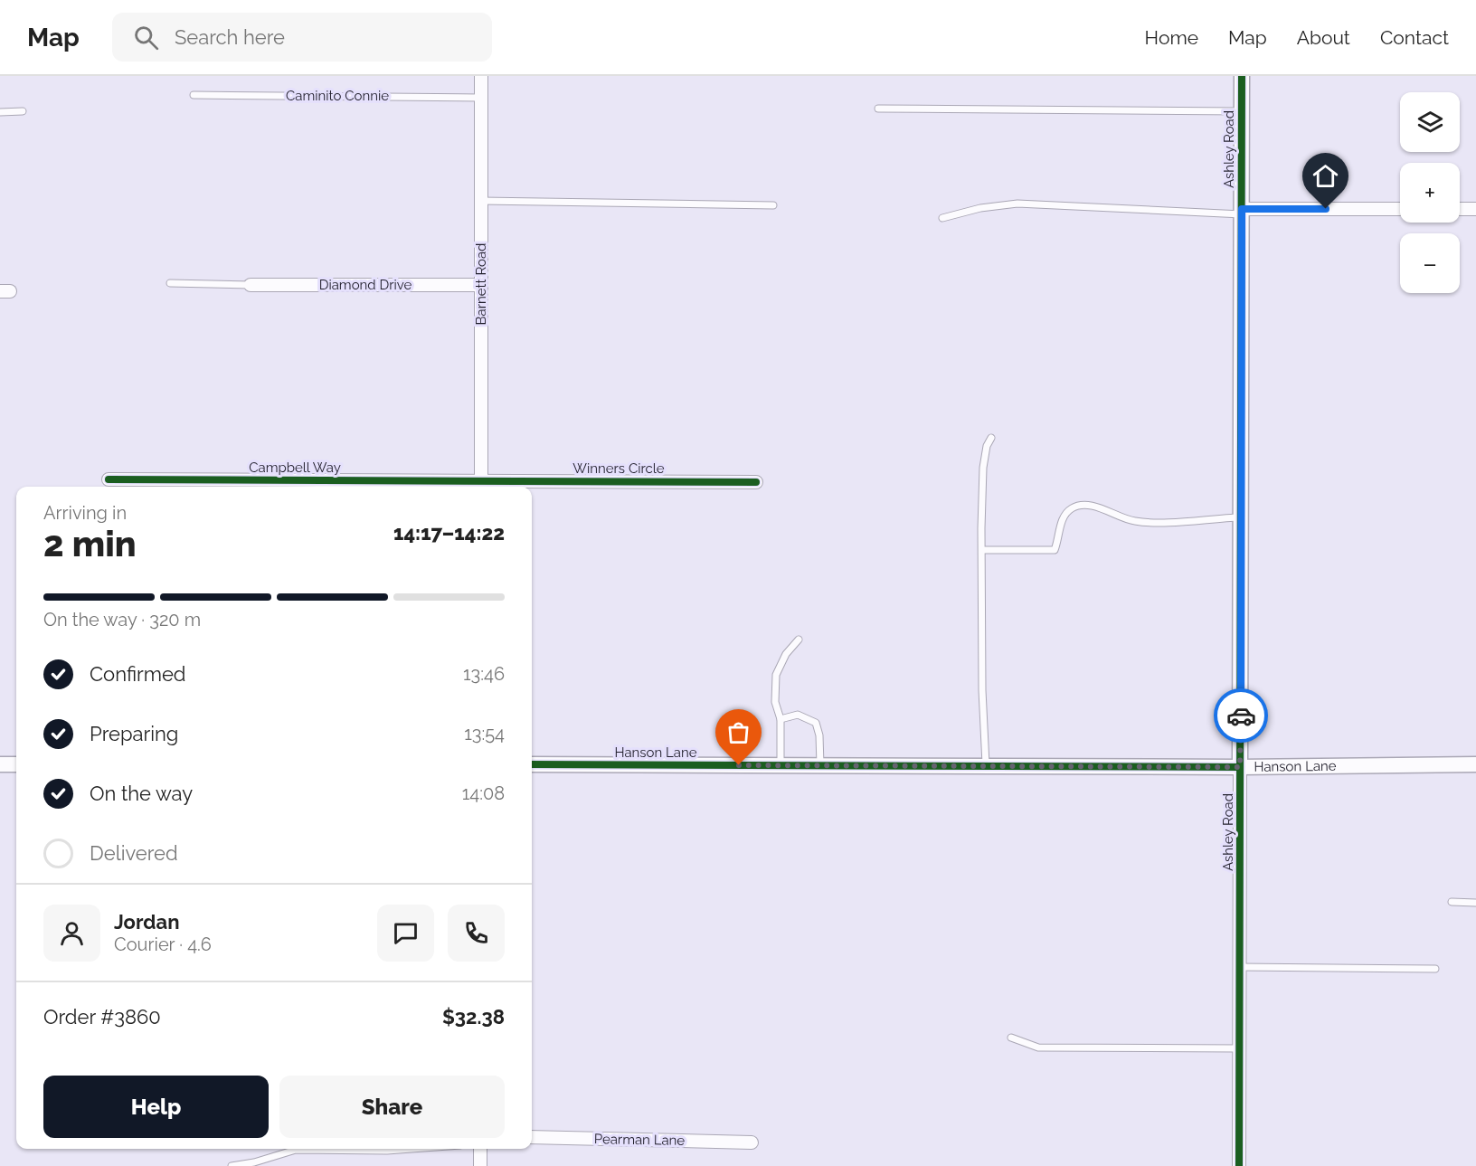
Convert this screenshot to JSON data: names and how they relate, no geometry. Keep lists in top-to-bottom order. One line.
{"streets":{"street":["Ashley Road","Barnett Road","Diamond Drive","Campbell Way","Winners Circle","Hanson Lane","Pearman Lane"],"lane":["Caminito Connie"]},"crossings":[["Caminito Connie","Barnett Road"],["Ashley Road","Hanson Lane"],["Barnett Road","Diamond Drive"],["Barnett Road","Campbell Way"],["Barnett Road","Winners Circle"],["Campbell Way","Winners Circle"]],"page":{"header":"Map","search":"Search here","nav":["Home","Map","About","Contact"],"map_buttons":["+","−"],"heading":["2 min","Arriving in","14:17–14:22"],"panel":["Jordan","Courier · 4.6","Order #3860","$32.38"],"bar":"On the way · 320 m","list":[["Confirmed","13:46"],["Preparing","13:54"],["On the way","14:08"],"Delivered"],"buttons":["Help","Share"]}}
